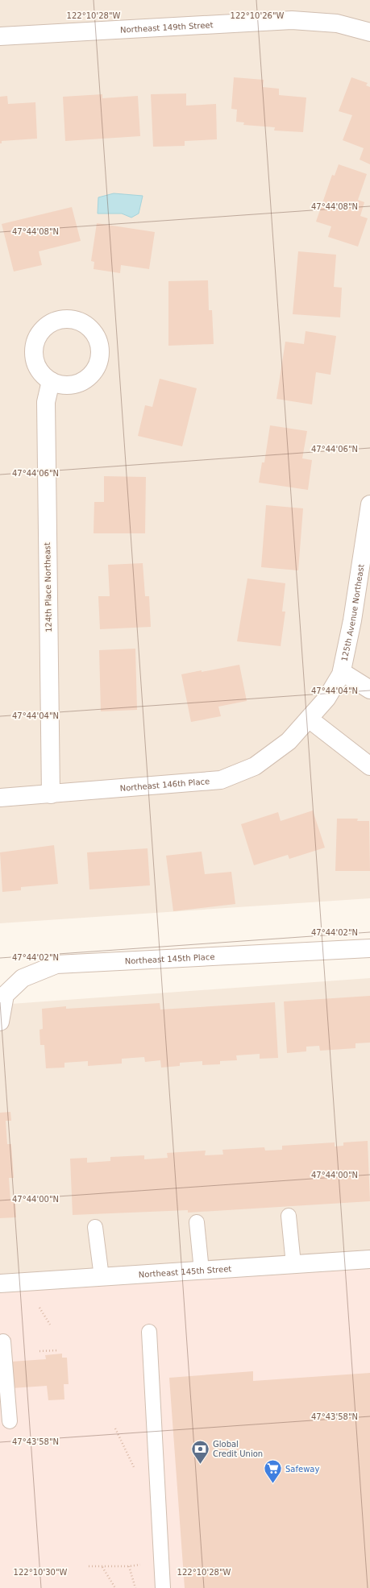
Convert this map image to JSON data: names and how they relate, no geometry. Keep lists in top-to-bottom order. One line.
{"streets":{"street":["Northeast 149th Street","124th Place Northeast","125th Avenue Northeast","Northeast 146th Place","Northeast 145th Place","Northeast 145th Street"]},"crossings":[["124th Place Northeast","Northeast 146th Place"],["125th Avenue Northeast","Northeast 146th Place"]],"places":{"bank":["Global Credit Union"],"supermarket":["Safeway"]},"coordinates":["122°10'28\"W","122°10'26\"W","47°44'08\"N","47°44'06\"N","47°44'04\"N","47°44'02\"N","47°44'00\"N","47°43'58\"N","122°10'30\"W"]}
